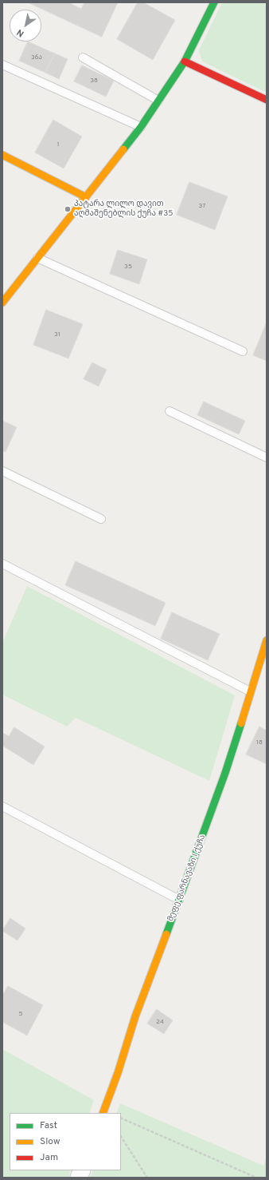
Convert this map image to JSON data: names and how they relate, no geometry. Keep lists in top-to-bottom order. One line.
{"streets":{"street":["მეფე ფარნავაზი I ქუჩა"]},"places":["პატარა ლილო დავით აღმაშენებლის ქუჩა #35"],"house_numbers":["36ა","38","1","37","35","31","18","5","24"],"legend":["Fast","Slow","Jam"],"north":"bottom left"}
